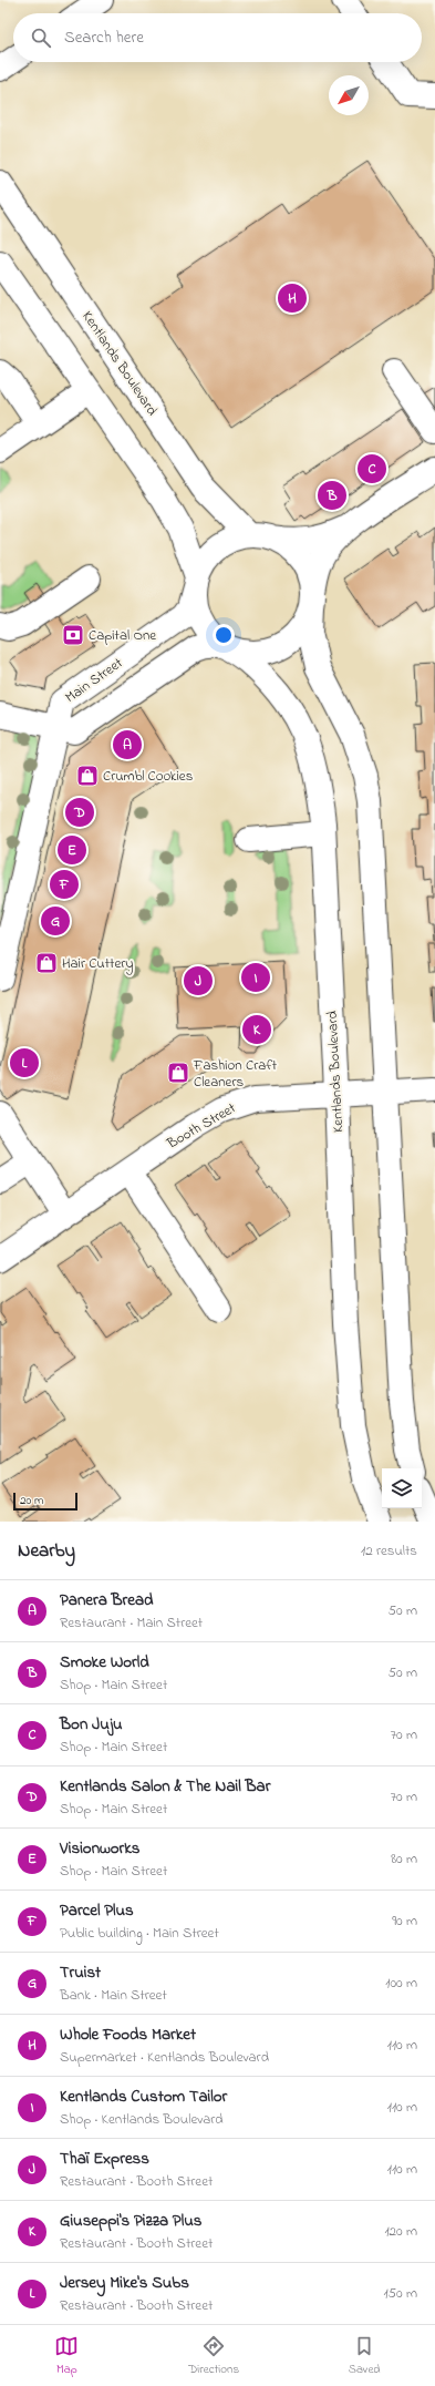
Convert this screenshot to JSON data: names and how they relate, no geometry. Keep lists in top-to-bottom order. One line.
{"streets":{"street":["Kentlands Boulevard","Main Street","Booth Street"]},"crossings":[["Kentlands Boulevard","Main Street"],["Kentlands Boulevard","Booth Street"]],"places":{"bank":["Capital One"],"shop":["Crumbl Cookies","Hair Cuttery","Fashion Craft Cleaners"]},"scale_bar":"20 m","north":"bottom left","page":{"search":"Search here","pins":["H","C","B","A","D","E","F","G","I","J","K","L"],"scale":"20 m","heading":["Nearby","12 results"],"list":[{"mark":"A","name":"Panera Bread","note":"Restaurant · Main Street","value":"50 m"},{"mark":"B","name":"Smoke World","note":"Shop · Main Street","value":"50 m"},{"mark":"C","name":"Bon Juju","note":"Shop · Main Street","value":"70 m"},{"mark":"D","name":"Kentlands Salon & The Nail Bar","note":"Shop · Main Street","value":"70 m"},{"mark":"E","name":"Visionworks","note":"Shop · Main Street","value":"80 m"},{"mark":"F","name":"Parcel Plus","note":"Public building · Main Street","value":"90 m"},{"mark":"G","name":"Truist","note":"Bank · Main Street","value":"100 m"},{"mark":"H","name":"Whole Foods Market","note":"Supermarket · Kentlands Boulevard","value":"110 m"},{"mark":"I","name":"Kentlands Custom Tailor","note":"Shop · Kentlands Boulevard","value":"110 m"},{"mark":"J","name":"Thaï Express","note":"Restaurant · Booth Street","value":"110 m"},{"mark":"K","name":"Giuseppi's Pizza Plus","note":"Restaurant · Booth Street","value":"120 m"},{"mark":"L","name":"Jersey Mike's Subs","note":"Restaurant · Booth Street","value":"150 m"}],"nav":["Map","Directions","Saved"]}}
